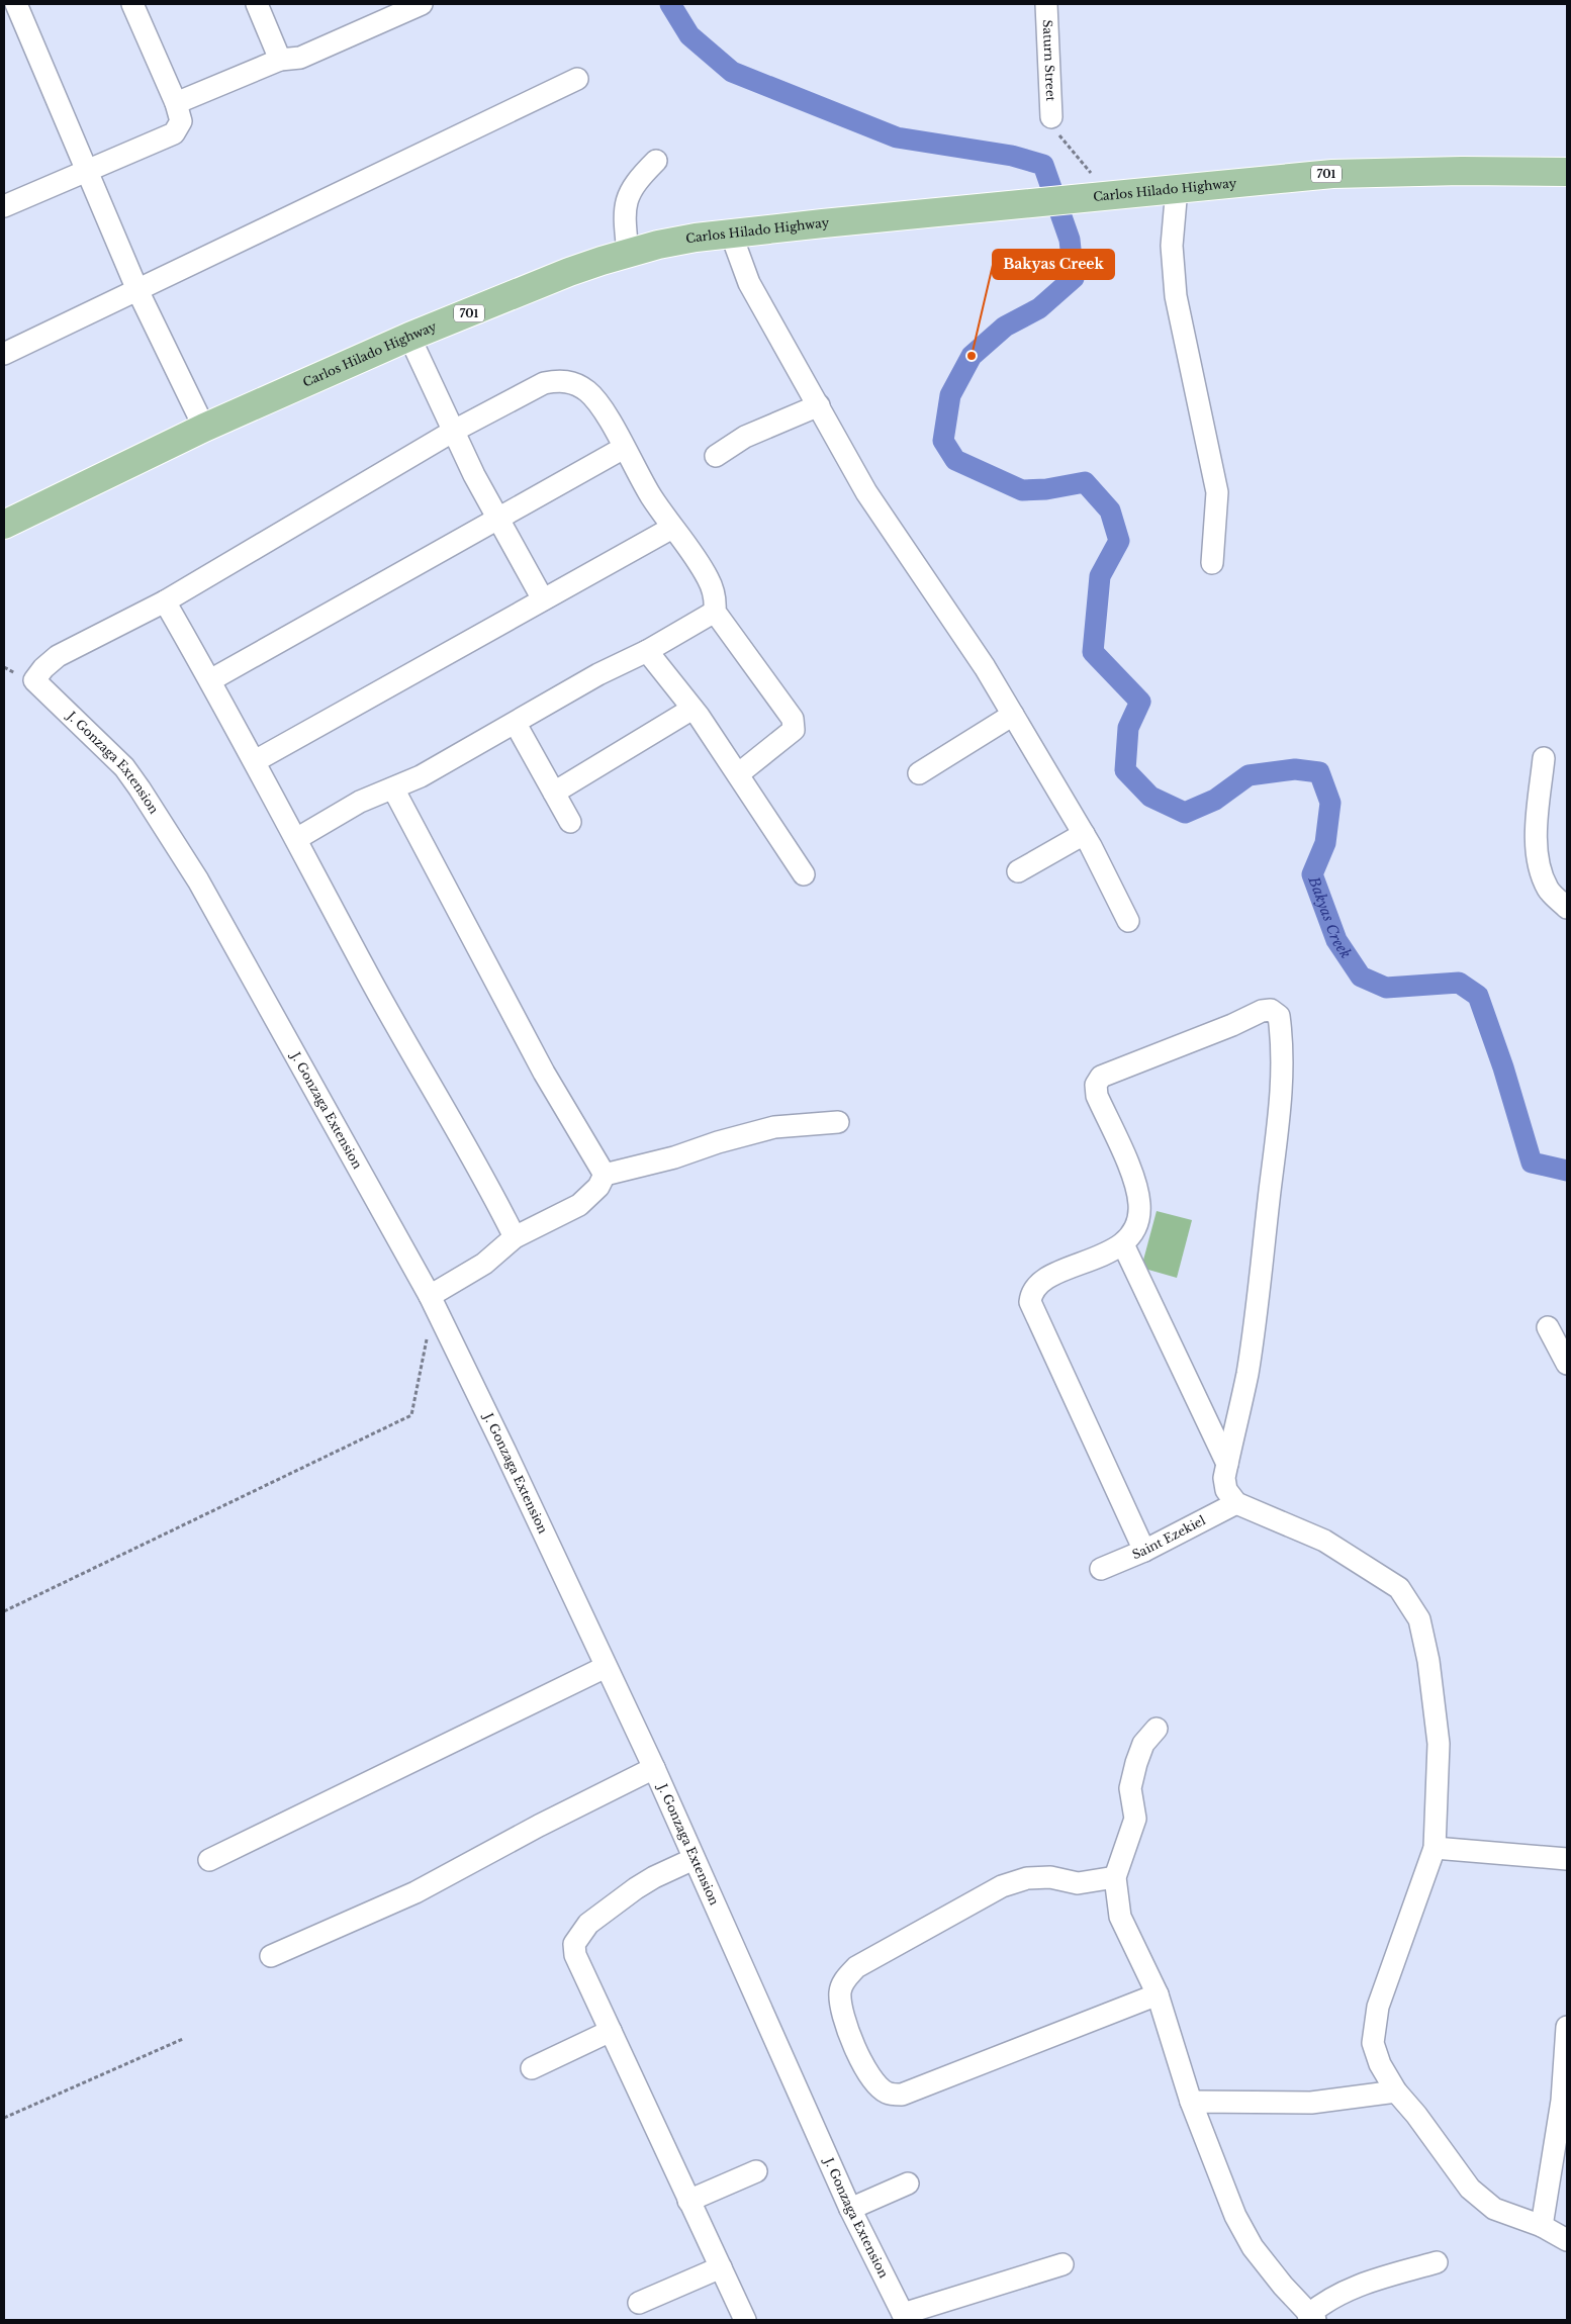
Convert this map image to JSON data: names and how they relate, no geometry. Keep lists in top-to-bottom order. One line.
{"streets":{"main road":["701","Carlos Hilado Highway"],"street":["Saturn Street","J. Gonzaga Extension","Saint Ezekiel"]},"water":["Bakyas Creek"],"places":["Bakyas Creek"]}
